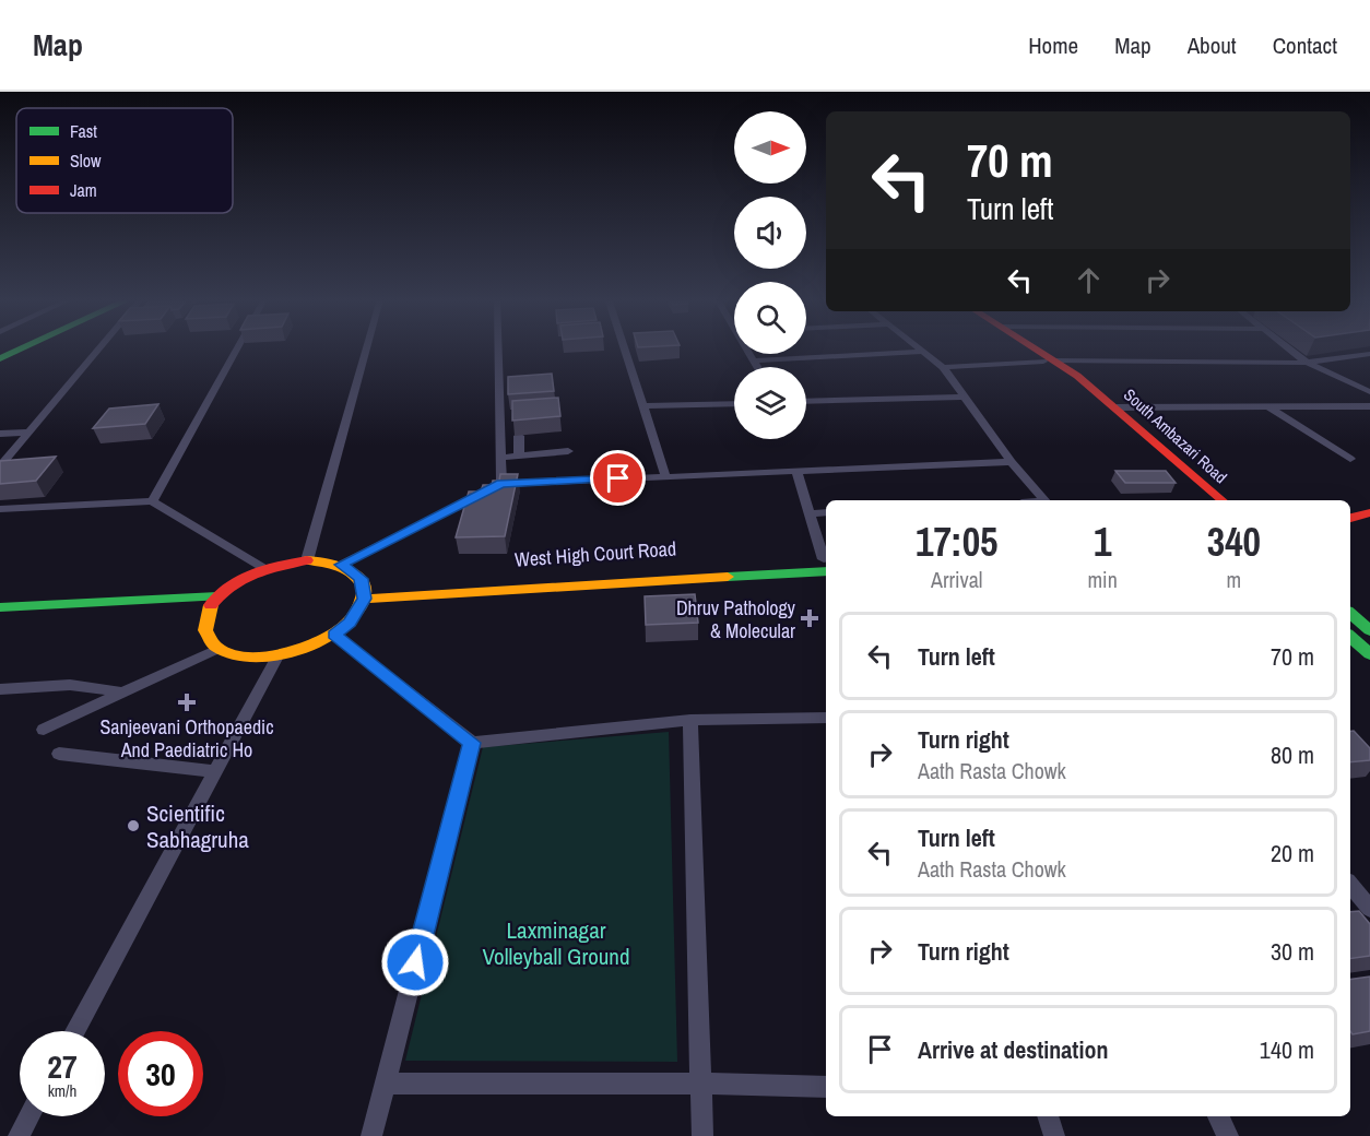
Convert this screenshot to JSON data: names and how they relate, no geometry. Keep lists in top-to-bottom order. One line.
{"streets":{"main road":["South Ambazari Road","West High Court Road"]},"parks":["Laxminagar Volleyball Ground"],"places":{"health":["Dhruv Pathology & Molecular","Sanjeevani Orthopaedic And Paediatric Ho"],"other":["Scientific Sabhagruha"]},"legend":["Fast","Slow","Jam"],"north":"right","page":{"header":"Map","nav":["Home","Map","About","Contact"],"turn":["70 m","Turn left"],"eta":["17:05","Arrival","1","min","340","m"],"list":[{"name":"Turn left","value":"70 m"},{"name":"Turn right","note":"Aath Rasta Chowk","value":"80 m"},{"name":"Turn left","note":"Aath Rasta Chowk","value":"20 m"},{"name":"Turn right","value":"30 m"},{"name":"Arrive at destination","value":"140 m"}],"speed":"27 km/h","limit":"30"}}
